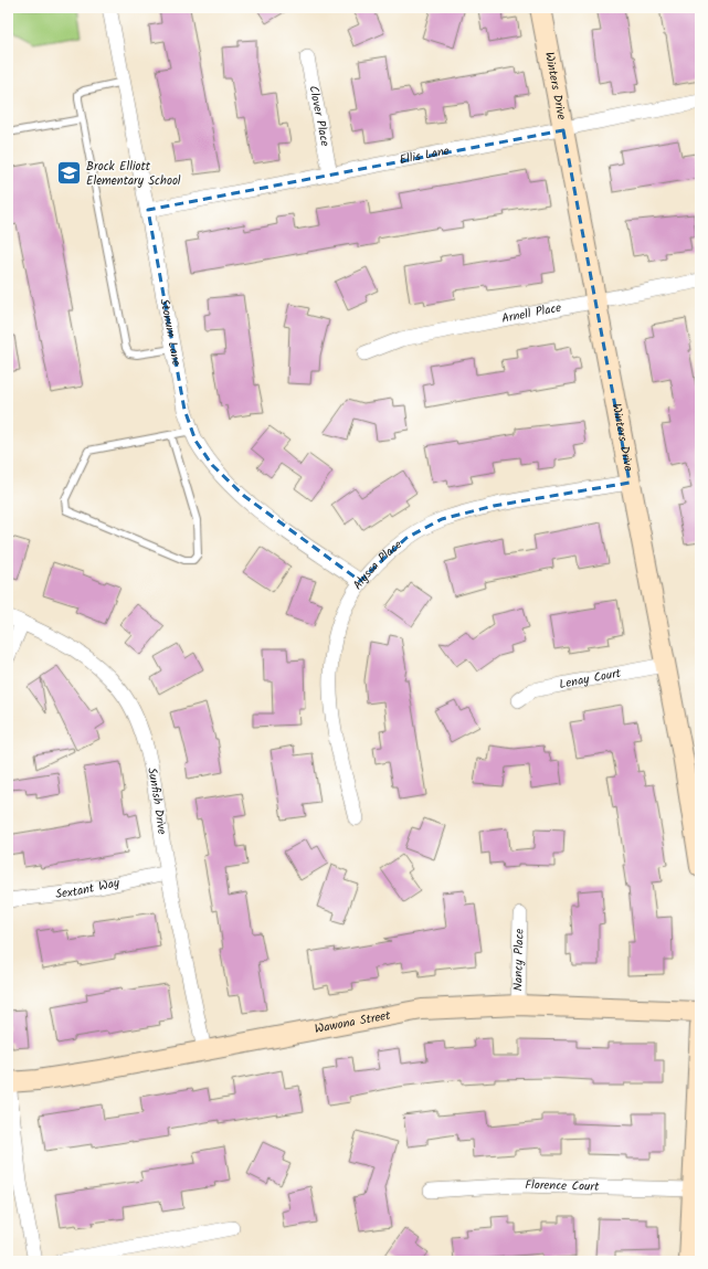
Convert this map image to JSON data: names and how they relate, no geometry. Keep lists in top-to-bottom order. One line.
{"streets":{"street":["Winters Drive","Clover Place","Ellis Lane","Arnell Place","Stonum Lane","Alyssa Place","Lenay Court","Sunfish Drive","Sextant Way","Nancy Place","Wawona Street","Florence Court"]},"crossings":[["Winters Drive","Ellis Lane"],["Winters Drive","Arnell Place"],["Winters Drive","Alyssa Place"],["Winters Drive","Lenay Court"],["Clover Place","Ellis Lane"],["Ellis Lane","Stonum Lane"],["Stonum Lane","Alyssa Place"],["Sunfish Drive","Sextant Way"],["Sunfish Drive","Wawona Street"],["Nancy Place","Wawona Street"]],"places":{"school or university":["Brock Elliott Elementary School"]}}
